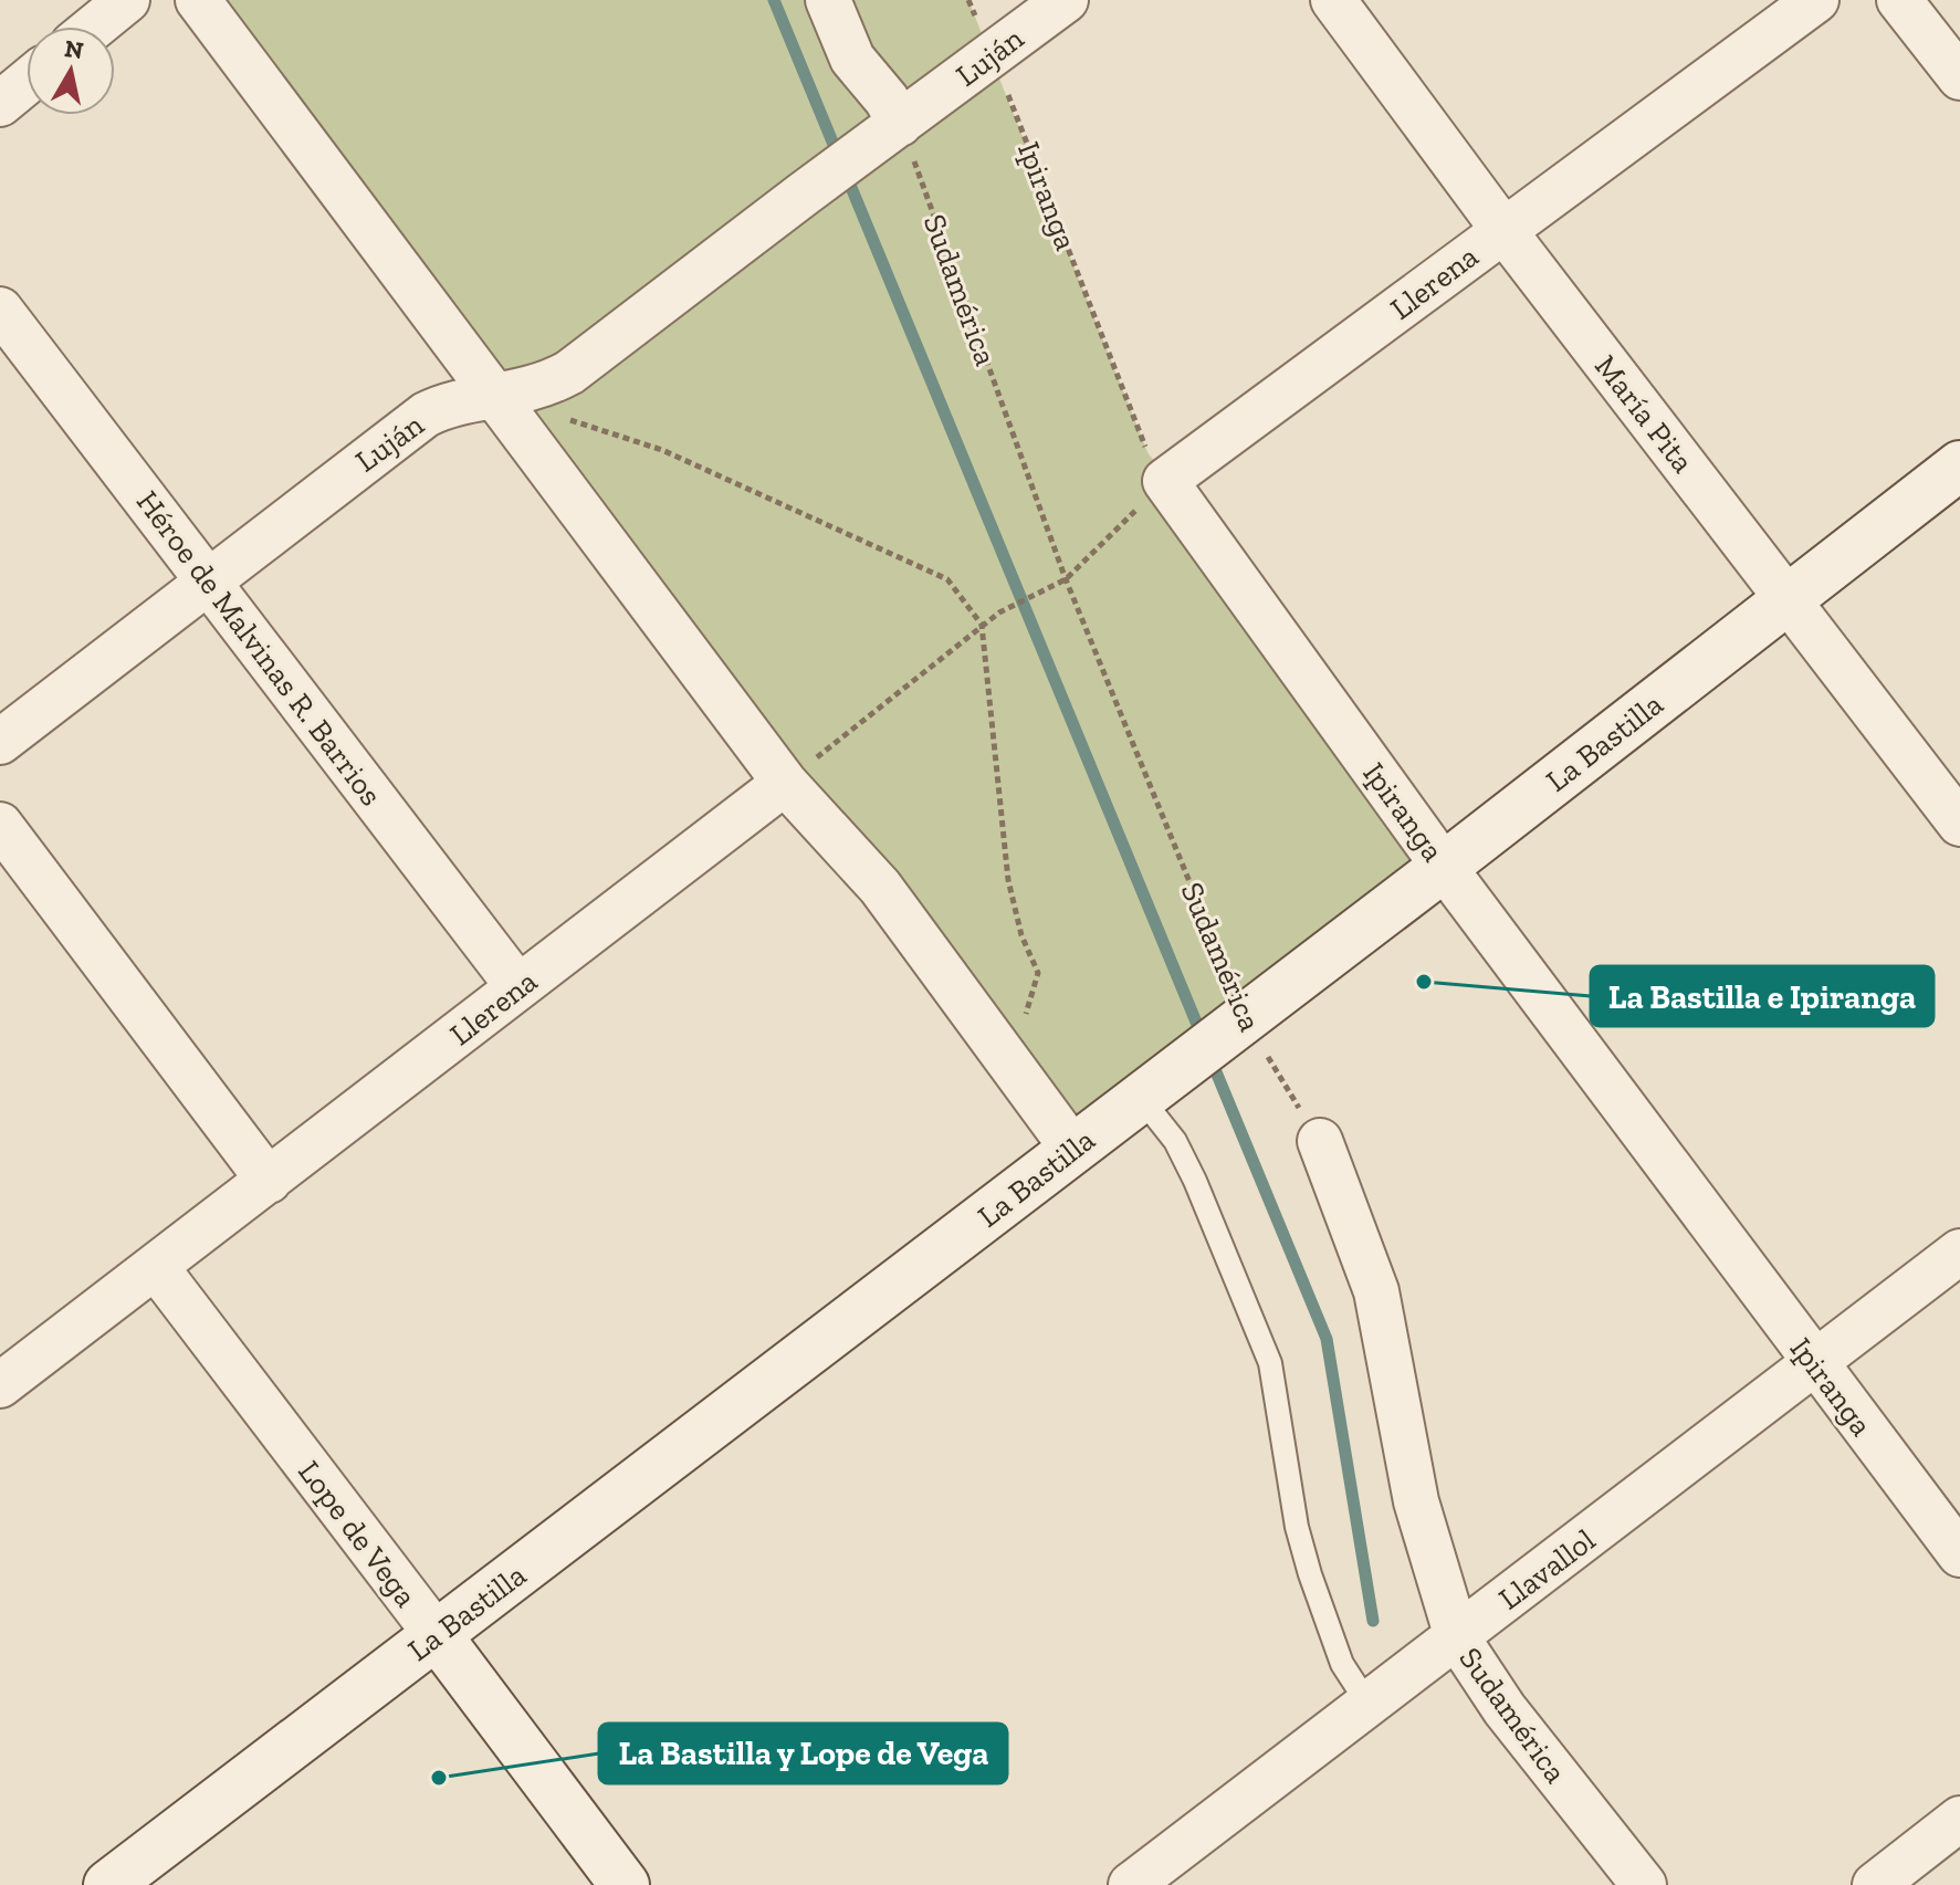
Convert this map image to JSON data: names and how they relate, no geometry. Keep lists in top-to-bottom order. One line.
{"streets":{"street":["Luján","Ipiranga","Llerena","Sudamérica","María Pita","Héroe de Malvinas R. Barrios","La Bastilla","Lope de Vega","Llavallol"]},"crossings":[["Luján","Ipiranga"],["Luján","Sudamérica"],["Luján","Héroe de Malvinas R. Barrios"],["Ipiranga","Llerena"],["Ipiranga","La Bastilla"],["Ipiranga","Llavallol"],["Llerena","María Pita"],["Llerena","Héroe de Malvinas R. Barrios"],["Llerena","Lope de Vega"],["Sudamérica","La Bastilla"],["Sudamérica","Llavallol"],["María Pita","La Bastilla"],["La Bastilla","Lope de Vega"]],"places":["La Bastilla e Ipiranga","La Bastilla y Lope de Vega"],"north":"top"}
